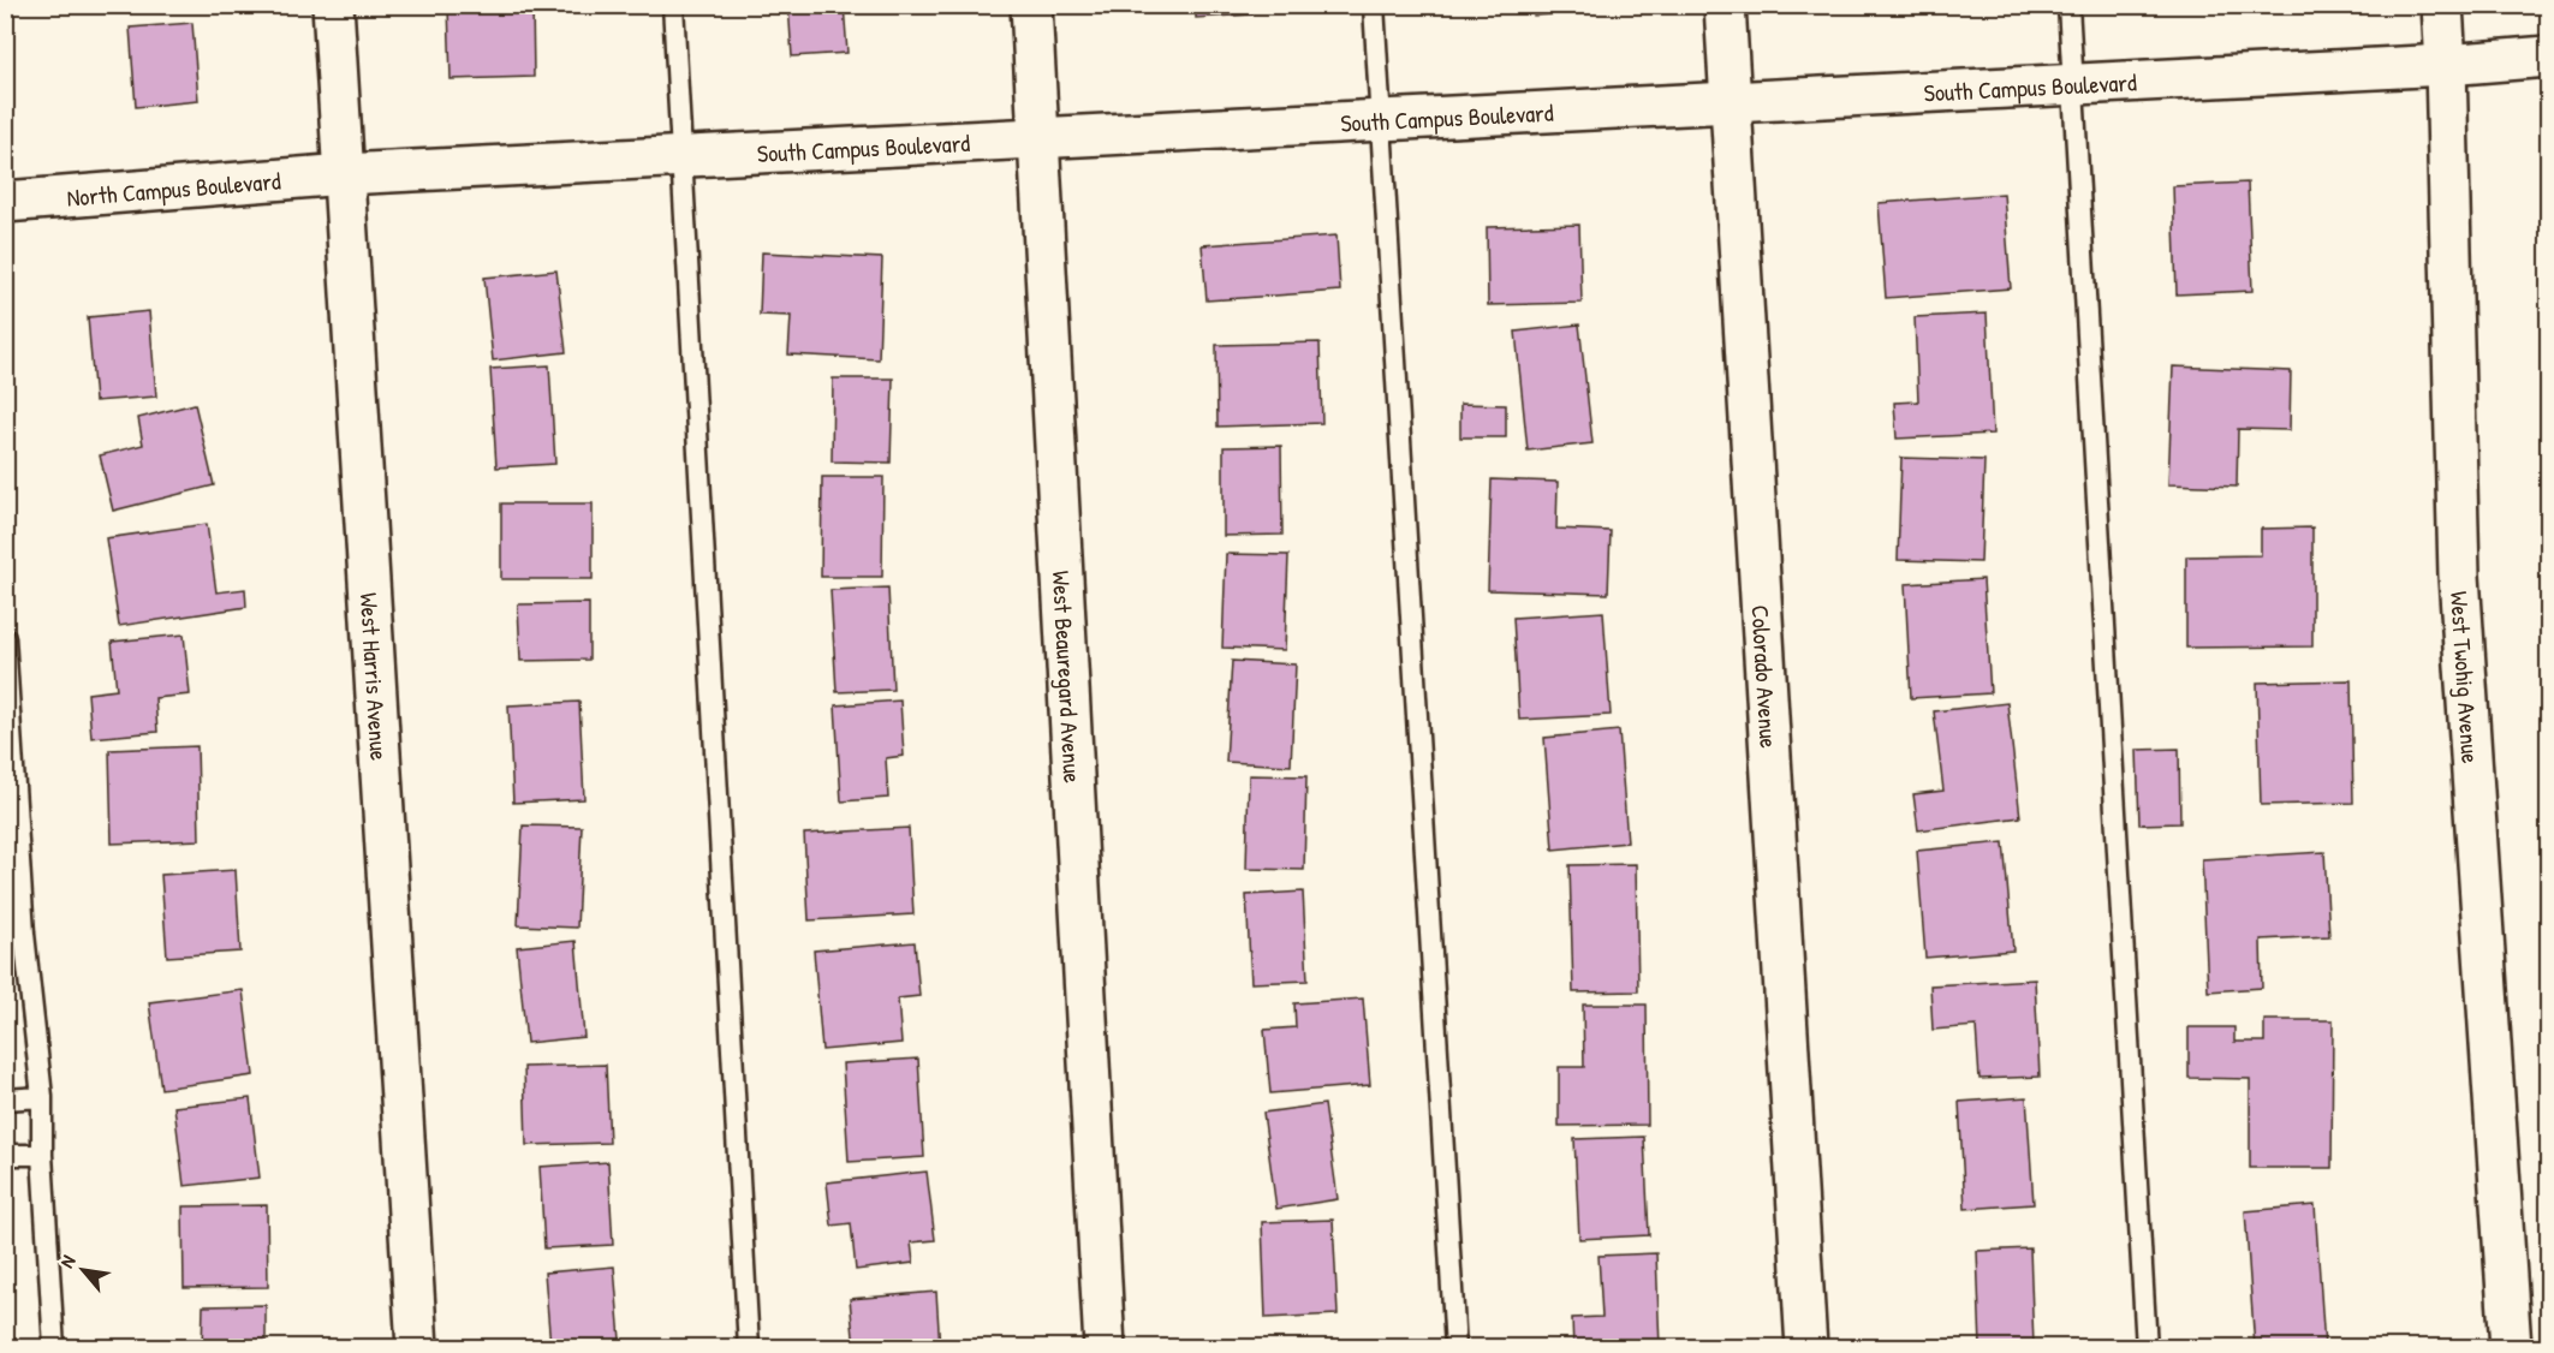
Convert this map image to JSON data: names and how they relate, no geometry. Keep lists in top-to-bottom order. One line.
{"streets":{"street":["South Campus Boulevard","North Campus Boulevard","West Harris Avenue","West Beauregard Avenue","Colorado Avenue","West Twohig Avenue"]},"crossings":[["South Campus Boulevard","North Campus Boulevard"],["South Campus Boulevard","West Harris Avenue"],["South Campus Boulevard","West Beauregard Avenue"],["South Campus Boulevard","Colorado Avenue"],["South Campus Boulevard","West Twohig Avenue"],["North Campus Boulevard","West Harris Avenue"]],"north":"top left"}
